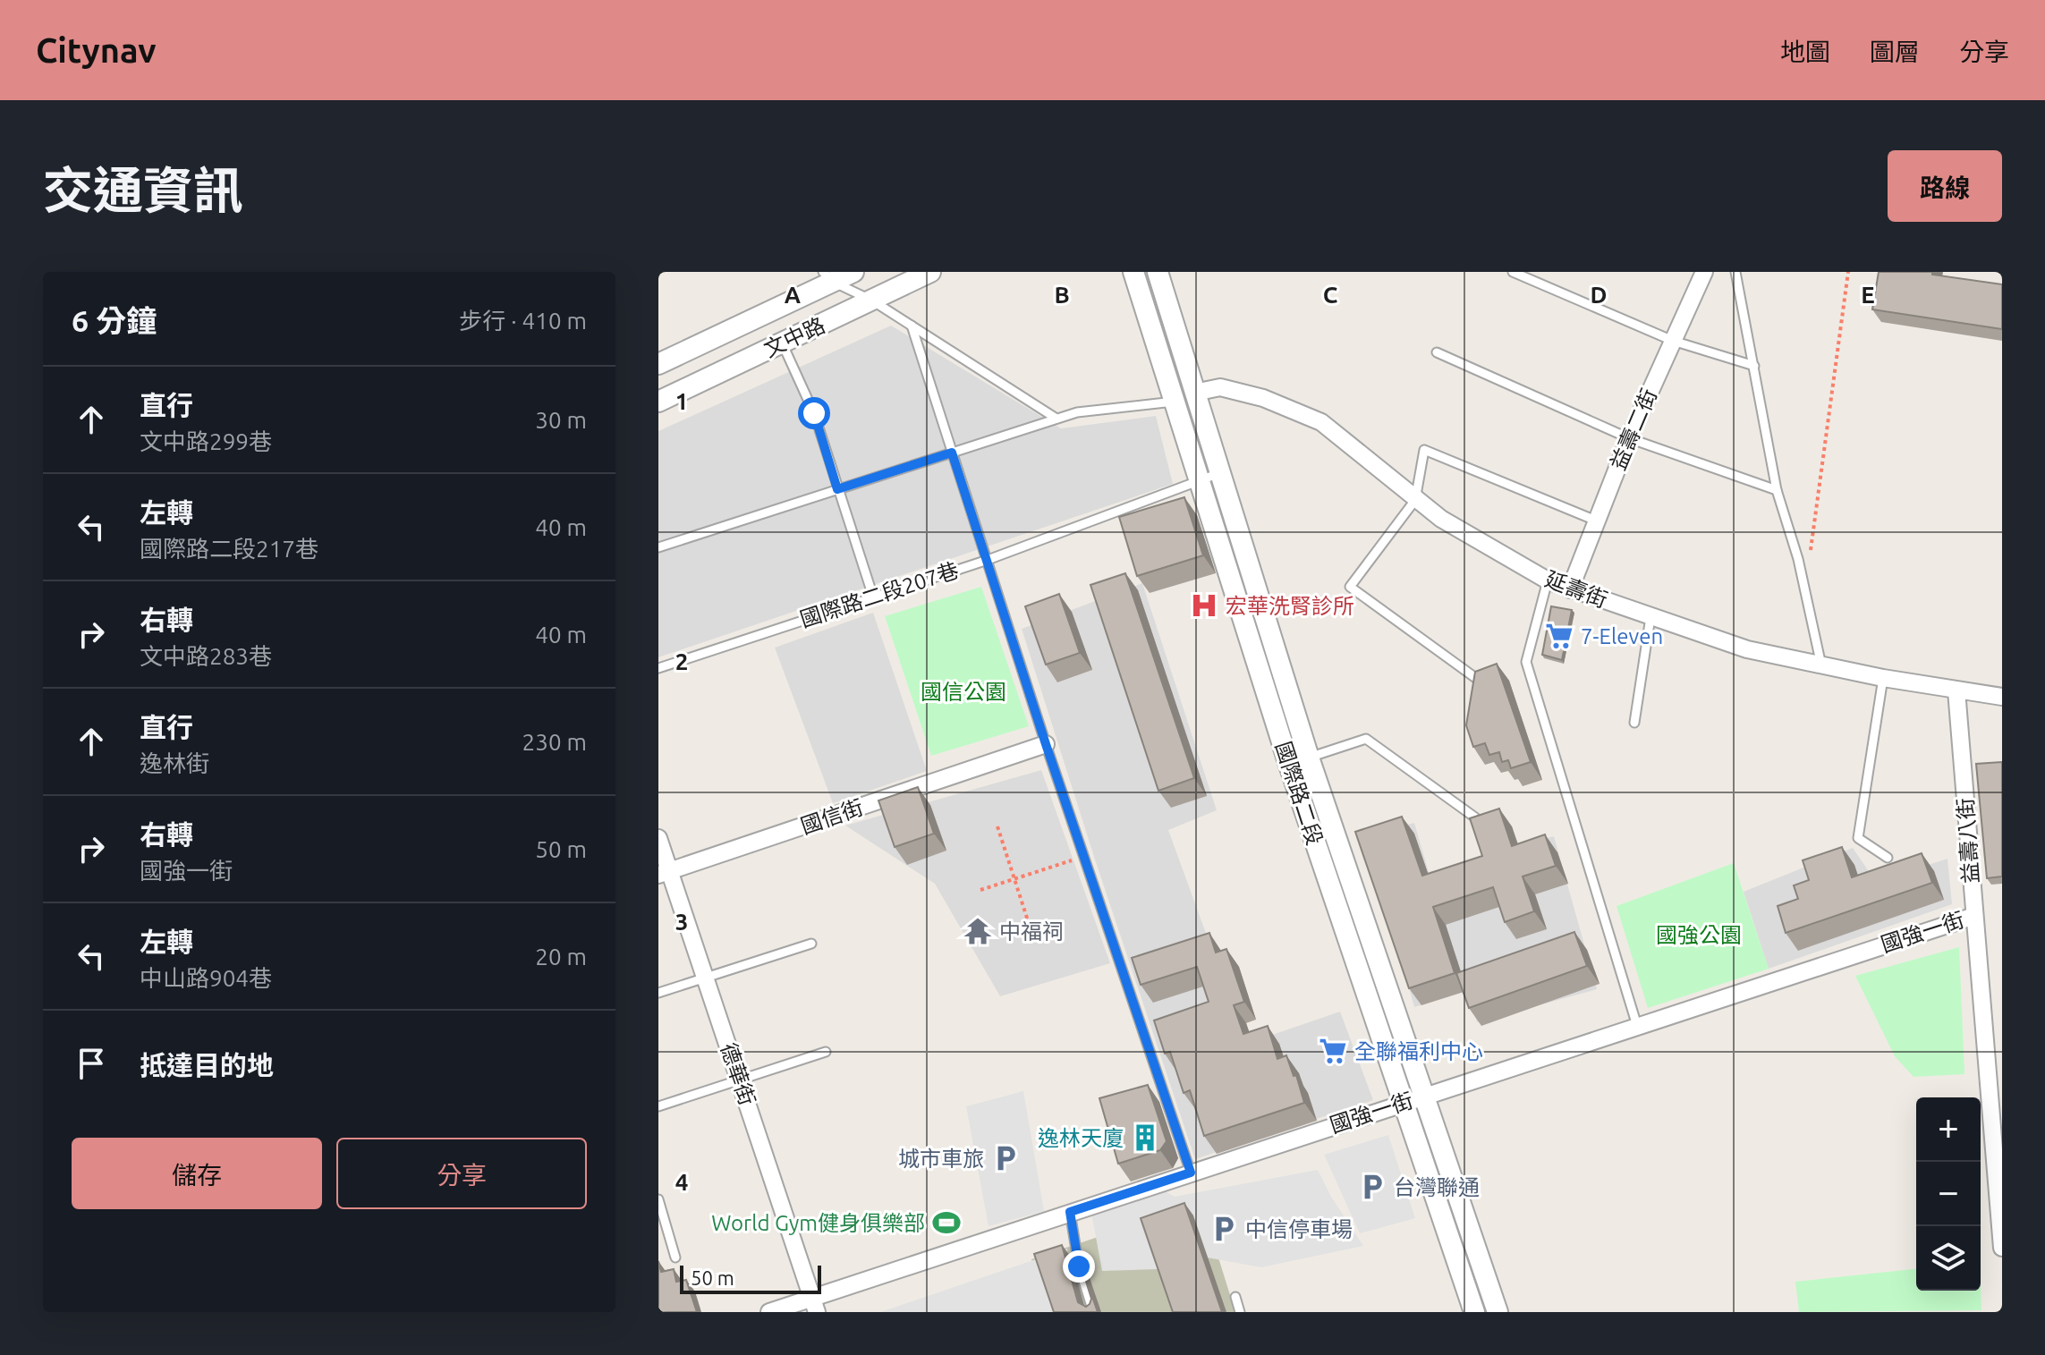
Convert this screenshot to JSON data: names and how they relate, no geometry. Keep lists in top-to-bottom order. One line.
{"streets":{"street":["文中路","益壽二街","延壽街","國際路二段","國信街","益壽八街","國強一街","德華街"],"lane":["國際路二段207巷"]},"crossings":[["益壽二街","延壽街"],["延壽街","國際路二段"],["延壽街","益壽八街"],["國際路二段207巷","國際路二段"],["國際路二段","國強一街"],["國信街","德華街"],["益壽八街","國強一街"],["國強一街","德華街"]],"parks":["國信公園","國強公園"],"places":{"hospital":["宏華洗腎診所"],"supermarket":["7-Eleven","全聯福利中心"],"temple":["中福祠"],"building":["逸林天廈"],"parking":["城市車旅","台灣聯通","中信停車場"],"sports":["World Gym健身俱樂部"]},"scale_bar":"50 m","page":{"header":"Citynav","nav":["地圖","圖層","分享"],"title":"交通資訊","buttons":["路線",["儲存","分享"]],"heading":["6 分鐘","步行 · 410 m"],"list":[["直行","文中路299巷","30 m"],["左轉","國際路二段217巷","40 m"],["右轉","文中路283巷","40 m"],["直行","逸林街","230 m"],["右轉","國強一街","50 m"],["左轉","中山路904巷","20 m"],"抵達目的地"],"map_buttons":["+","−"],"scale":"50 m"},"grid":{"columns":["A","B","C","D","E"],"rows":["1","2","3","4"]}}
